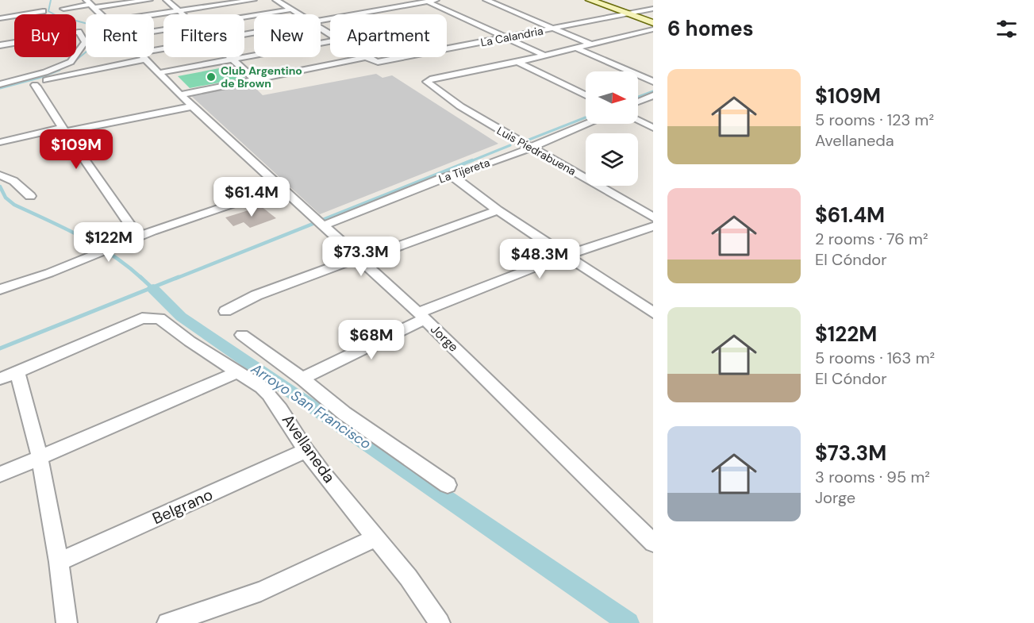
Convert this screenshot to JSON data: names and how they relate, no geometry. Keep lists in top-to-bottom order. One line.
{"streets":{"street":["La Calandria","Luis Piedrabuena","La Tijereta","Jorge","Avellaneda","Belgrano"]},"crossings":[["La Calandria","Jorge"],["Luis Piedrabuena","La Tijereta"],["La Tijereta","Jorge"],["Avellaneda","Belgrano"]],"water":["Arroyo San Francisco"],"places":["Club Argentino de Brown"],"north":"right","page":{"heading":"6 homes","chip":["Buy","Rent","Filters","New","Apartment"],"list":[{"name":"$109M","note":"5 rooms · 123 m² · Avellaneda"},{"name":"$61.4M","note":"2 rooms · 76 m² · El Cóndor"},{"name":"$122M","note":"5 rooms · 163 m² · El Cóndor"},{"name":"$73.3M","note":"3 rooms · 95 m² · Jorge"}],"price":["$109M","$61.4M","$122M","$73.3M","$48.3M","$68M"]}}
